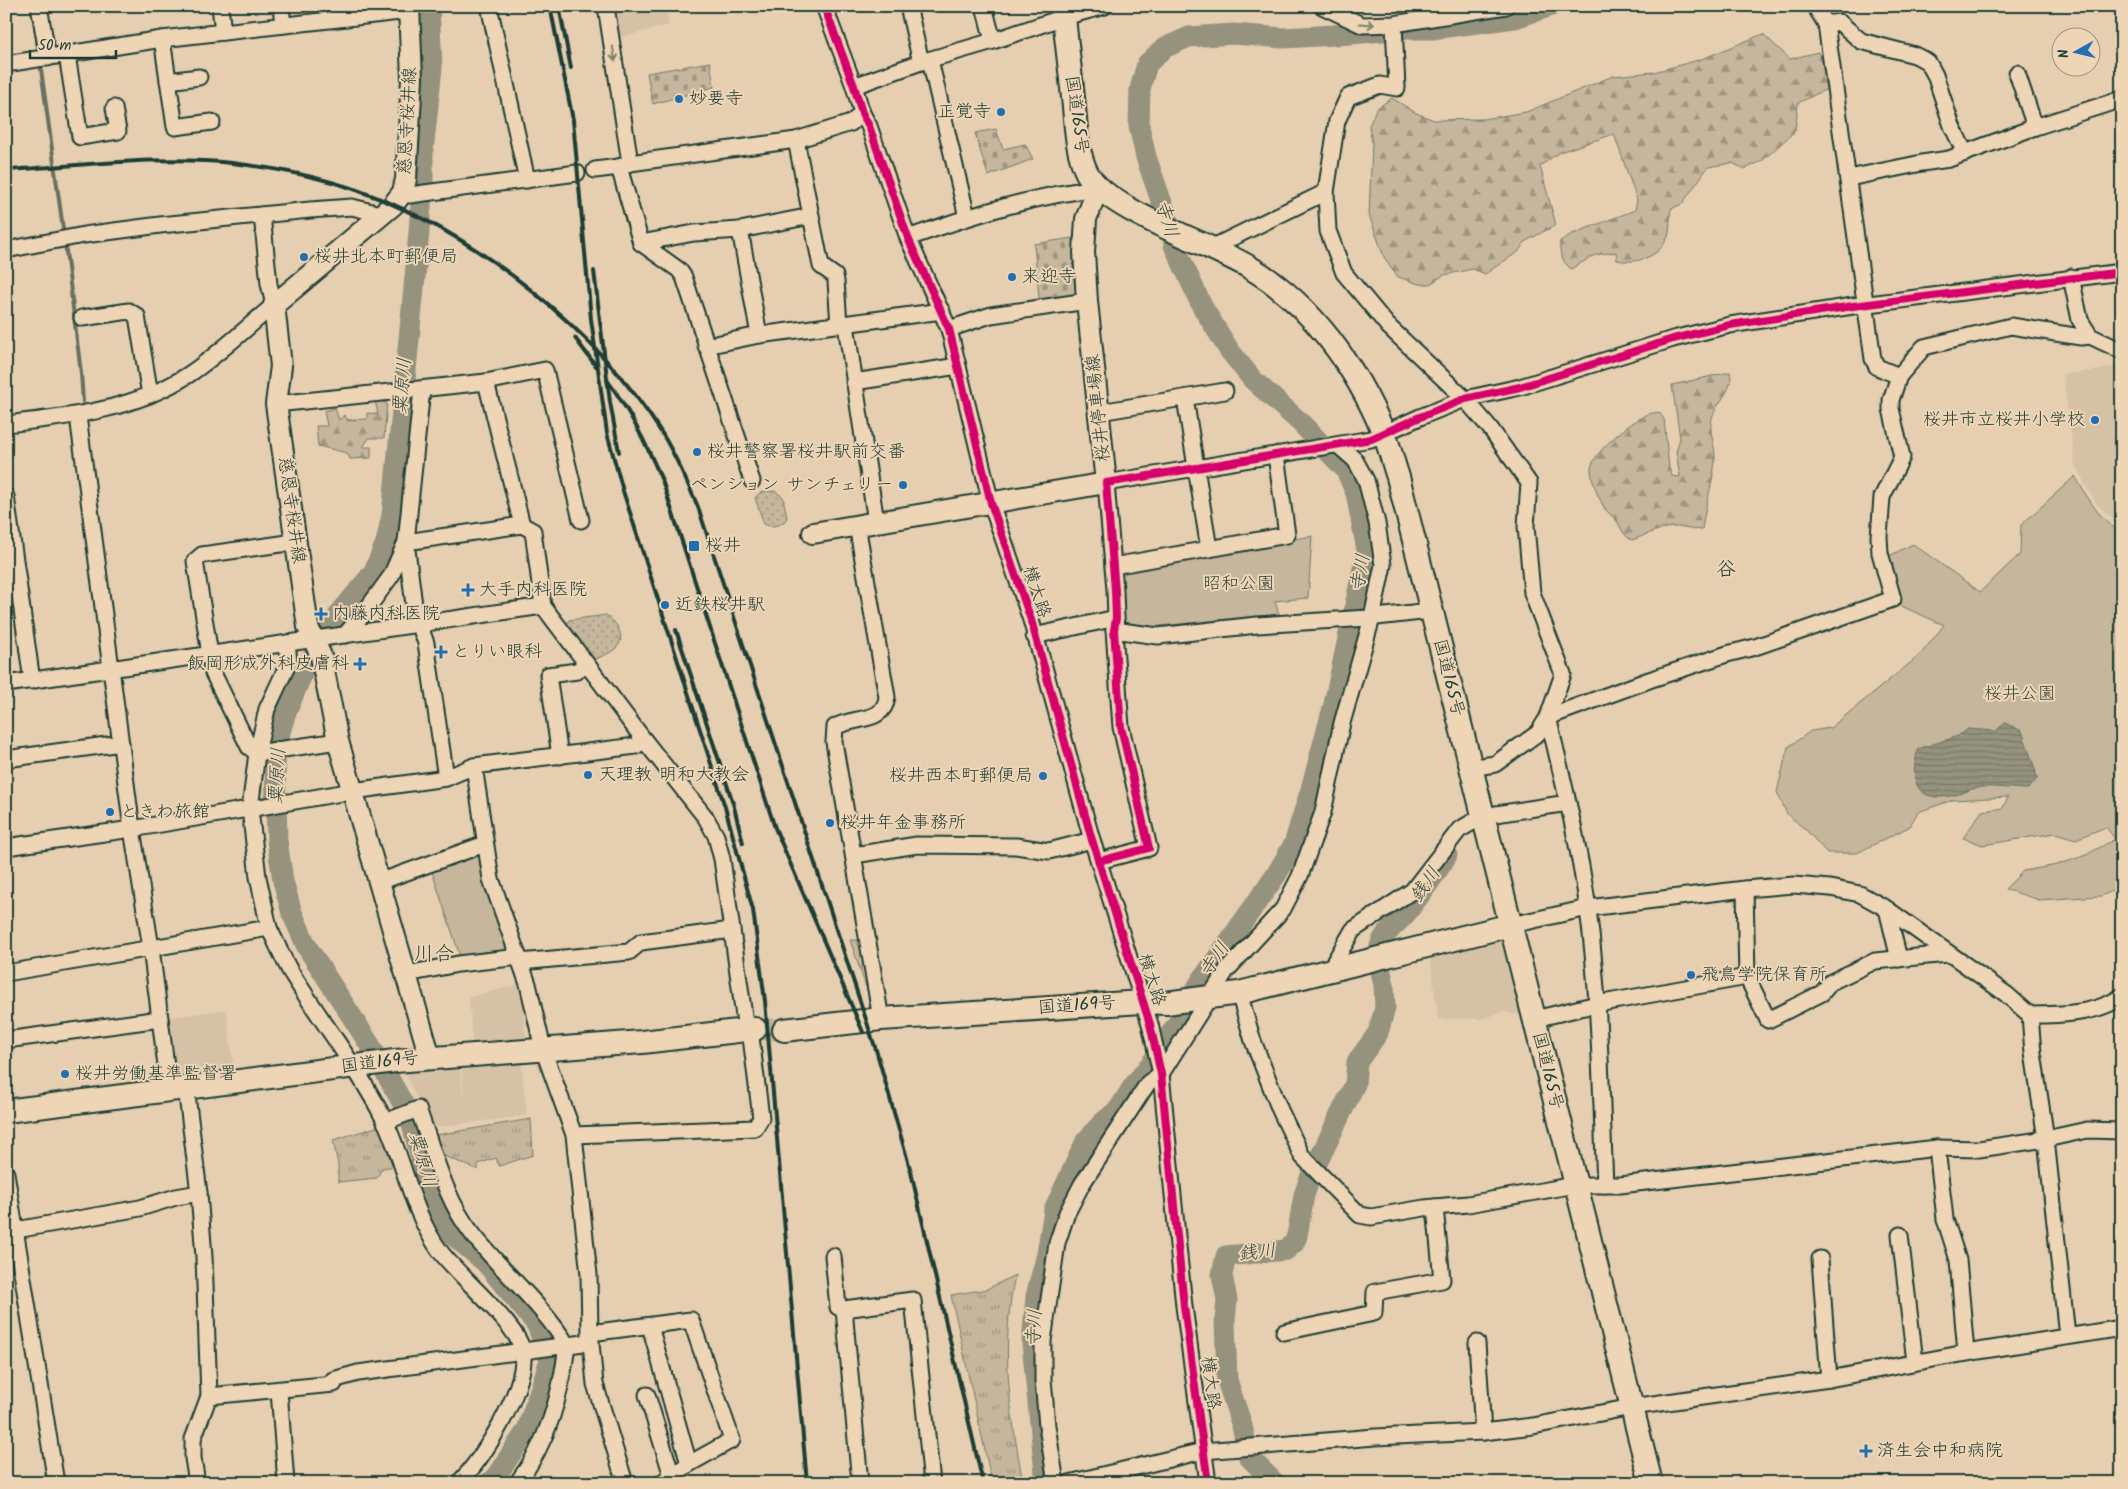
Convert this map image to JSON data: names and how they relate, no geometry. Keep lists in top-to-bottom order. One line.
{"streets":{"highway":["国道165号","国道169号"],"main road":["慈恩寺桜井線","桜井停車場線"],"street":["横大路"]},"crossings":[["国道165号","桜井停車場線"],["国道165号","国道169号"],["慈恩寺桜井線","国道169号"],["桜井停車場線","横大路"],["横大路","国道169号"]],"districts":["谷","川合"],"water":["寺川","粟原川","銭川"],"parks":["昭和公園","桜井公園"],"places":{"other":["妙要寺","正覚寺","桜井北本町郵便局","来迎寺","桜井市立桜井小学校","桜井警察署桜井駅前交番","ペンション サンチェリー","近鉄桜井駅","天理教 明和大教会","桜井西本町郵便局","ときわ旅館","桜井年金事務所","飛鳥学院保育所","桜井労働基準監督署"],"transit":["桜井"],"health":["大手内科医院","内藤内科医院","とりい眼科","飯岡形成外科皮膚科","済生会中和病院"]},"scale_bar":"50 m","north":"left"}
